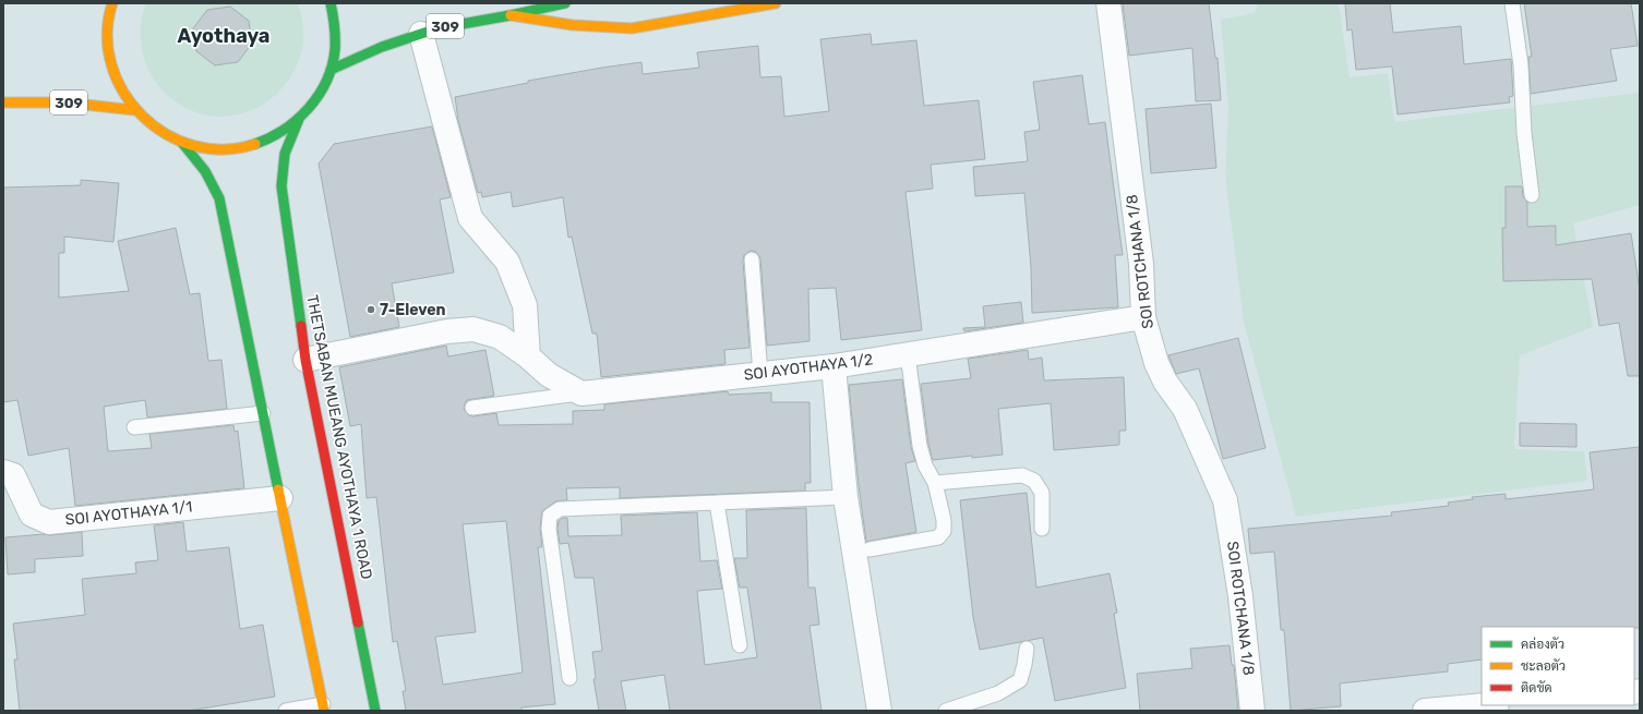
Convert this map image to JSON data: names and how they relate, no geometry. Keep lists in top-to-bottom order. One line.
{"streets":{"main road":["309","THETSABAN MUEANG AYOTHAYA 1 ROAD"],"street":["SOI ROTCHANA 1/8","SOI AYOTHAYA 1/2","SOI AYOTHAYA 1/1"]},"crossings":[["SOI ROTCHANA 1/8","SOI AYOTHAYA 1/2"]],"districts":["Ayothaya"],"places":["7-Eleven"],"legend":["คล่องตัว","ชะลอตัว","ติดขัด"]}
